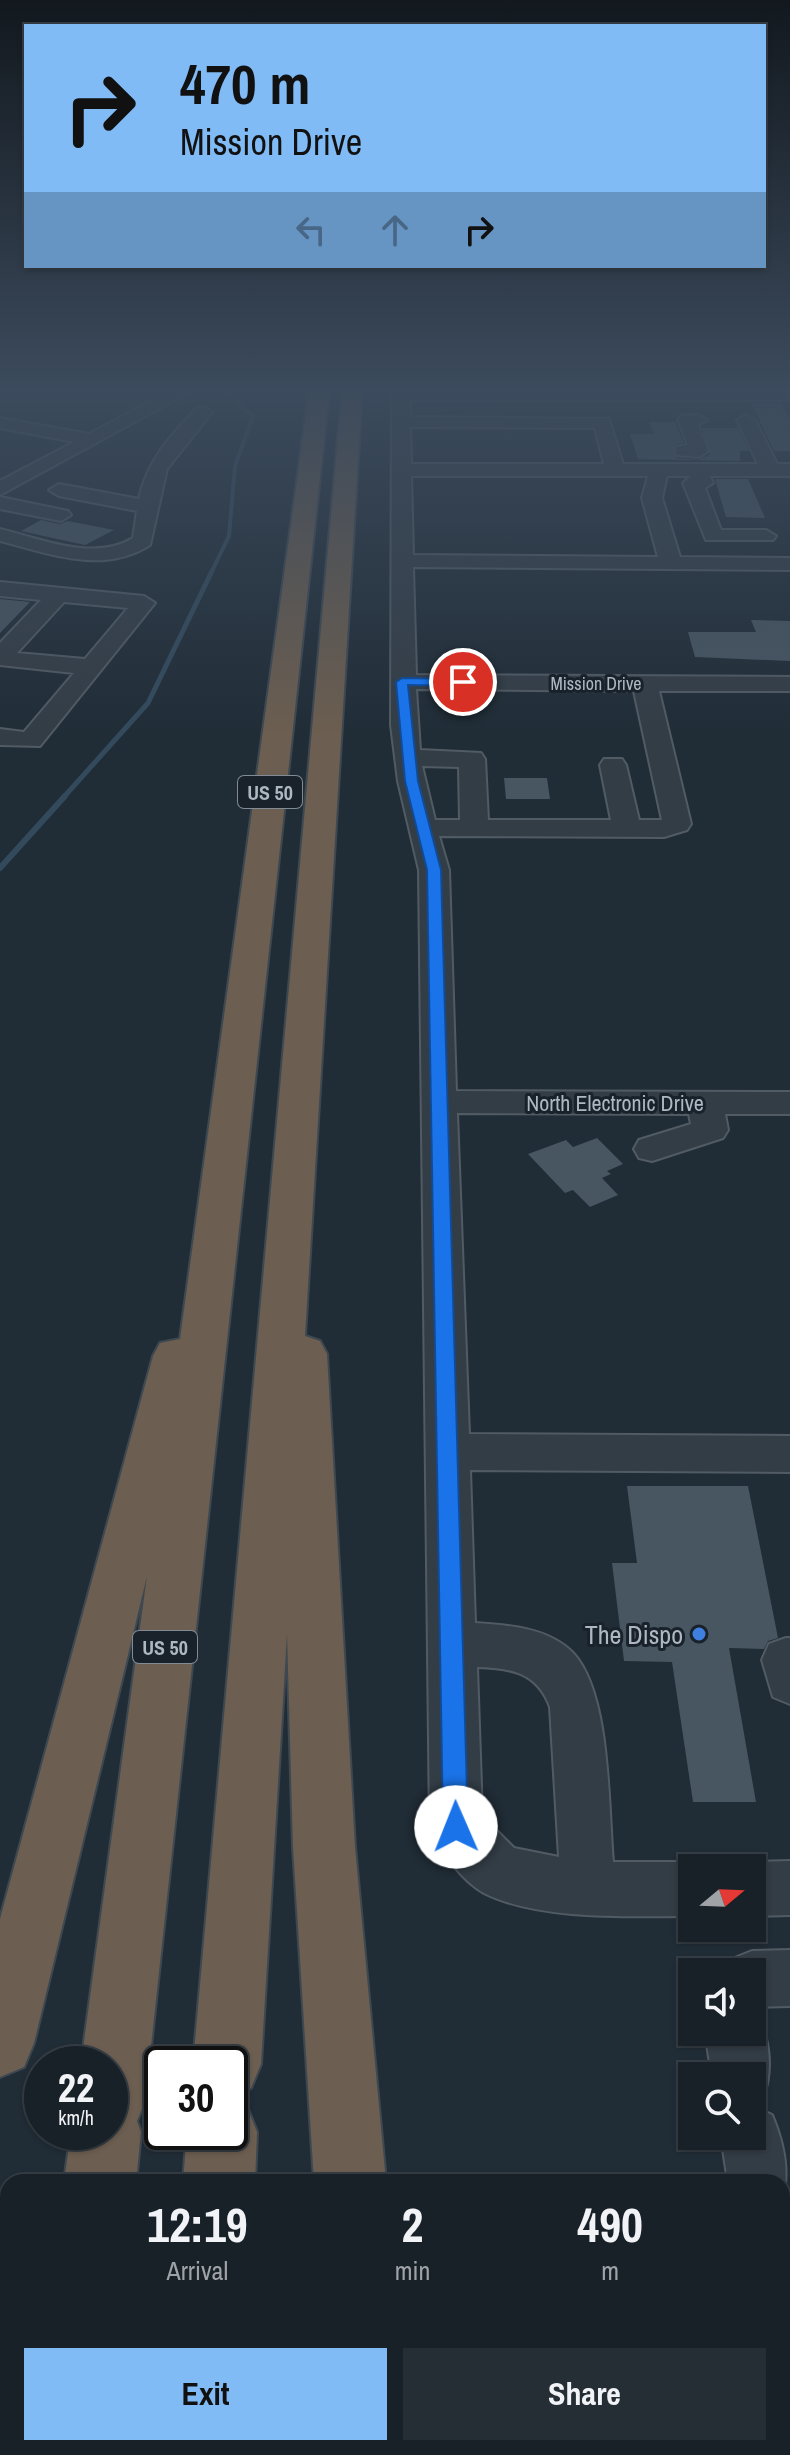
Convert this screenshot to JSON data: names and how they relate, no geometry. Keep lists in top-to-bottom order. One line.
{"streets":{"highway":["US 50"],"street":["Mission Drive","North Electronic Drive"]},"places":["The Dispo"],"north":"right","page":{"turn":["470 m","Mission Drive"],"speed":"22 km/h","limit":"30","eta":["12:19","Arrival","2","min","490","m"],"buttons":["Exit","Share"]}}
